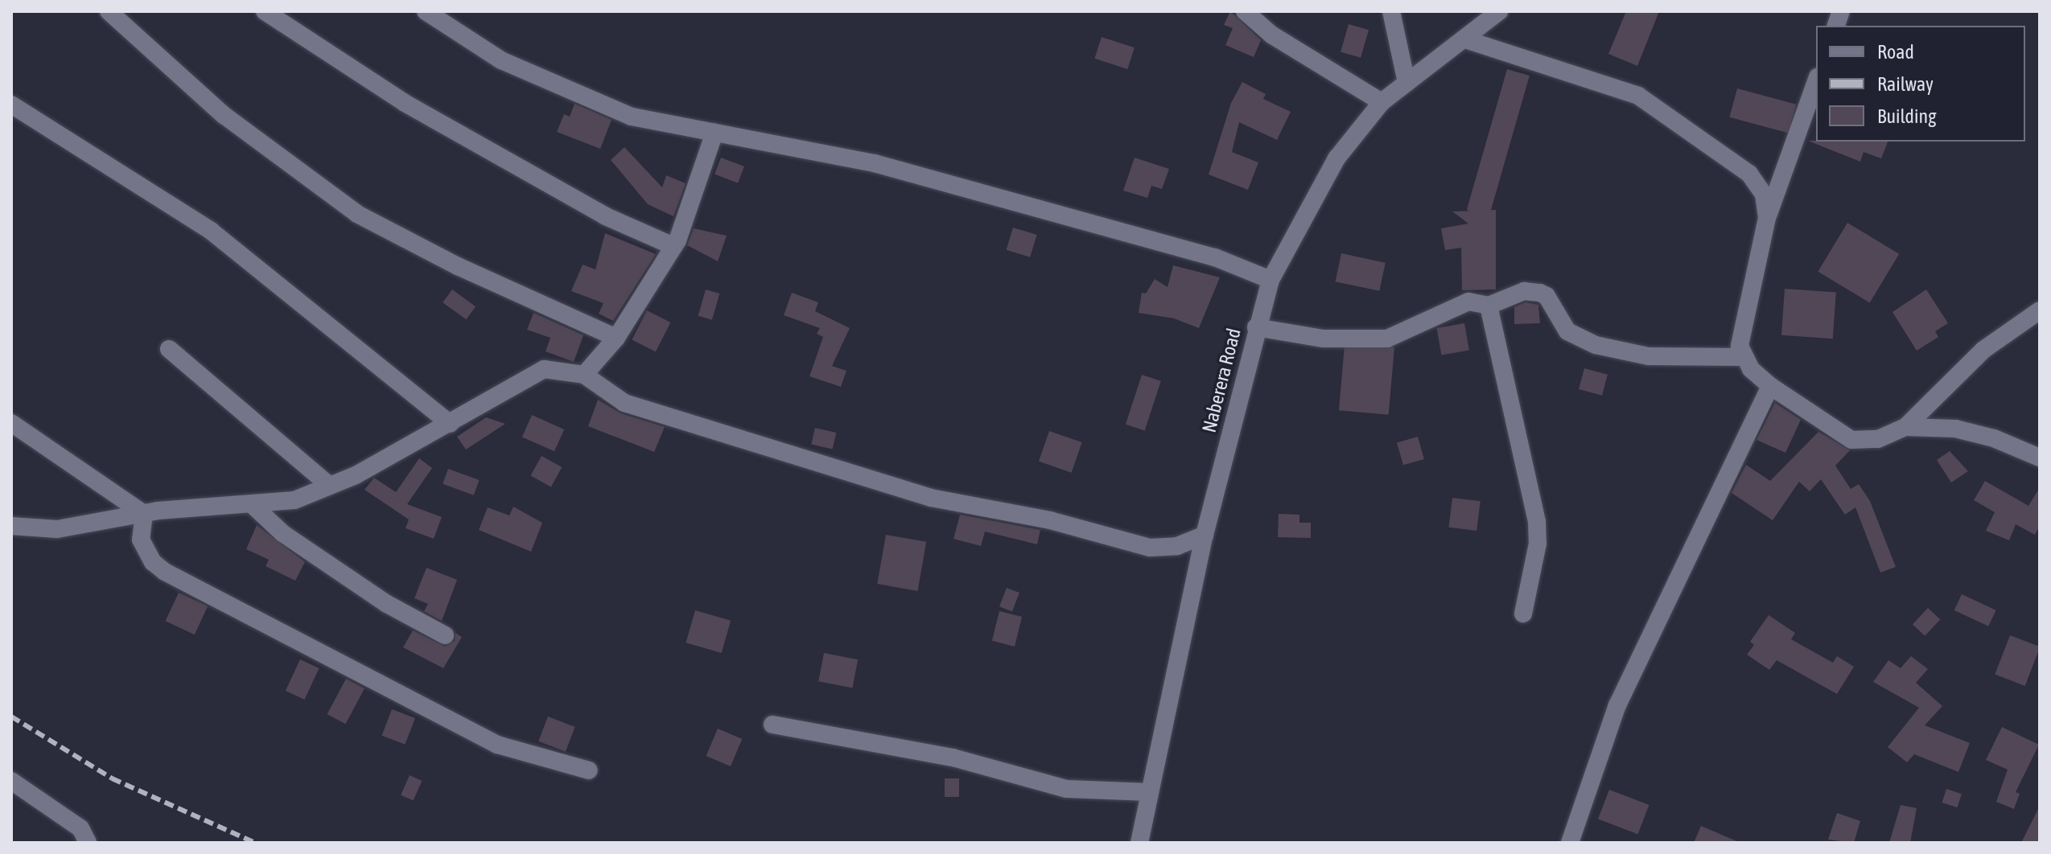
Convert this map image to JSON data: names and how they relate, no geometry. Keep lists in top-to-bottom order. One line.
{"streets":{"street":["Naberera Road"]},"legend":["Road","Railway","Building"]}
